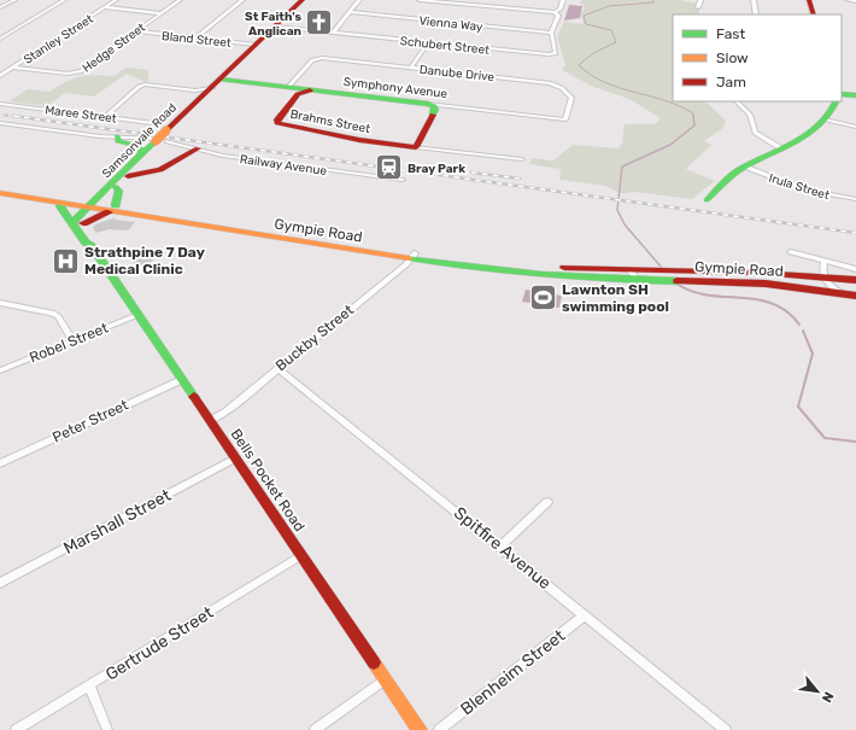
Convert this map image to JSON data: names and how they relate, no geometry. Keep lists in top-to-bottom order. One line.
{"streets":{"main road":["Symphony Avenue","Brahms Street","Samsonvale Road","Gympie Road","Bells Pocket Road"],"street":["Vienna Way","Stanley Street","Bland Street","Schubert Street","Hedge Street","Danube Drive","Maree Street","Railway Avenue","Irula Street","Buckby Street","Robel Street","Peter Street","Marshall Street","Spitfire Avenue","Gertrude Street","Blenheim Street"]},"crossings":[["Vienna Way","Schubert Street"],["Stanley Street","Hedge Street"],["Bland Street","Hedge Street"],["Bland Street","Samsonvale Road"],["Schubert Street","Samsonvale Road"],["Danube Drive","Symphony Avenue"],["Danube Drive","Brahms Street"],["Symphony Avenue","Brahms Street"],["Symphony Avenue","Samsonvale Road"],["Maree Street","Samsonvale Road"],["Maree Street","Railway Avenue"],["Samsonvale Road","Railway Avenue"],["Samsonvale Road","Gympie Road"],["Gympie Road","Buckby Street"],["Gympie Road","Bells Pocket Road"],["Buckby Street","Bells Pocket Road"],["Buckby Street","Spitfire Avenue"],["Robel Street","Bells Pocket Road"],["Peter Street","Bells Pocket Road"],["Bells Pocket Road","Marshall Street"],["Bells Pocket Road","Gertrude Street"],["Spitfire Avenue","Blenheim Street"]],"places":{"church":["St Faith's Anglican"],"station":["Bray Park"],"hospital":["Strathpine 7 Day Medical Clinic"],"sports":["Lawnton SH swimming pool"]},"legend":["Fast","Slow","Jam"],"north":"bottom right"}
